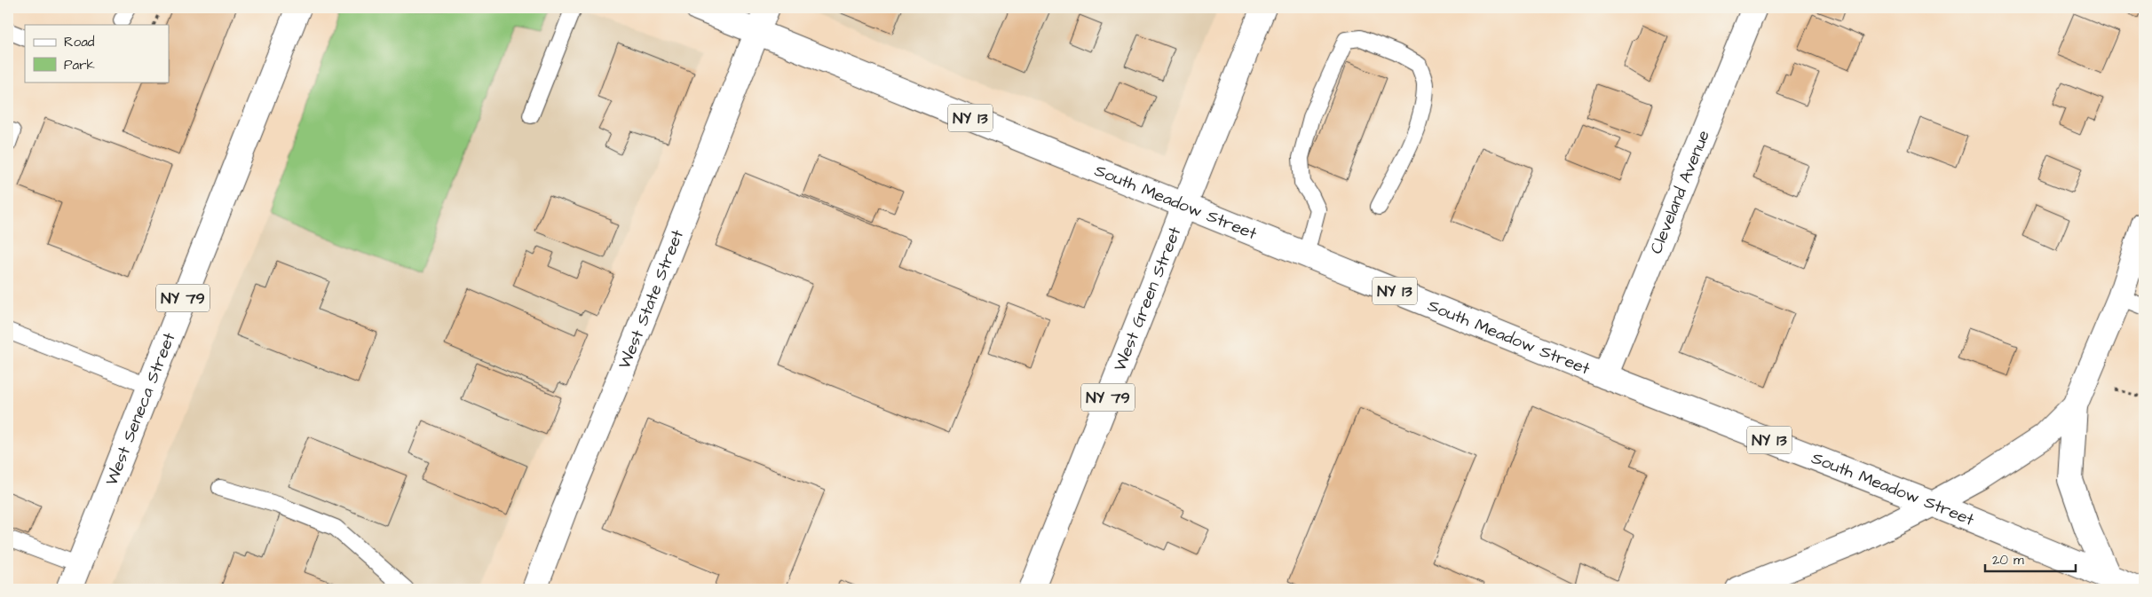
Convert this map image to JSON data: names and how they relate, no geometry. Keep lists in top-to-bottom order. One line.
{"streets":{"main road":["NY 13","Cleveland Avenue","South Meadow Street","NY 79","West Green Street","West State Street","West Seneca Street"]},"crossings":[["NY 13","South Meadow Street"],["NY 13","West State Street"],["Cleveland Avenue","South Meadow Street"],["South Meadow Street","West Green Street"],["South Meadow Street","West State Street"]],"legend":["Road","Park"],"scale_bar":"20 m"}
